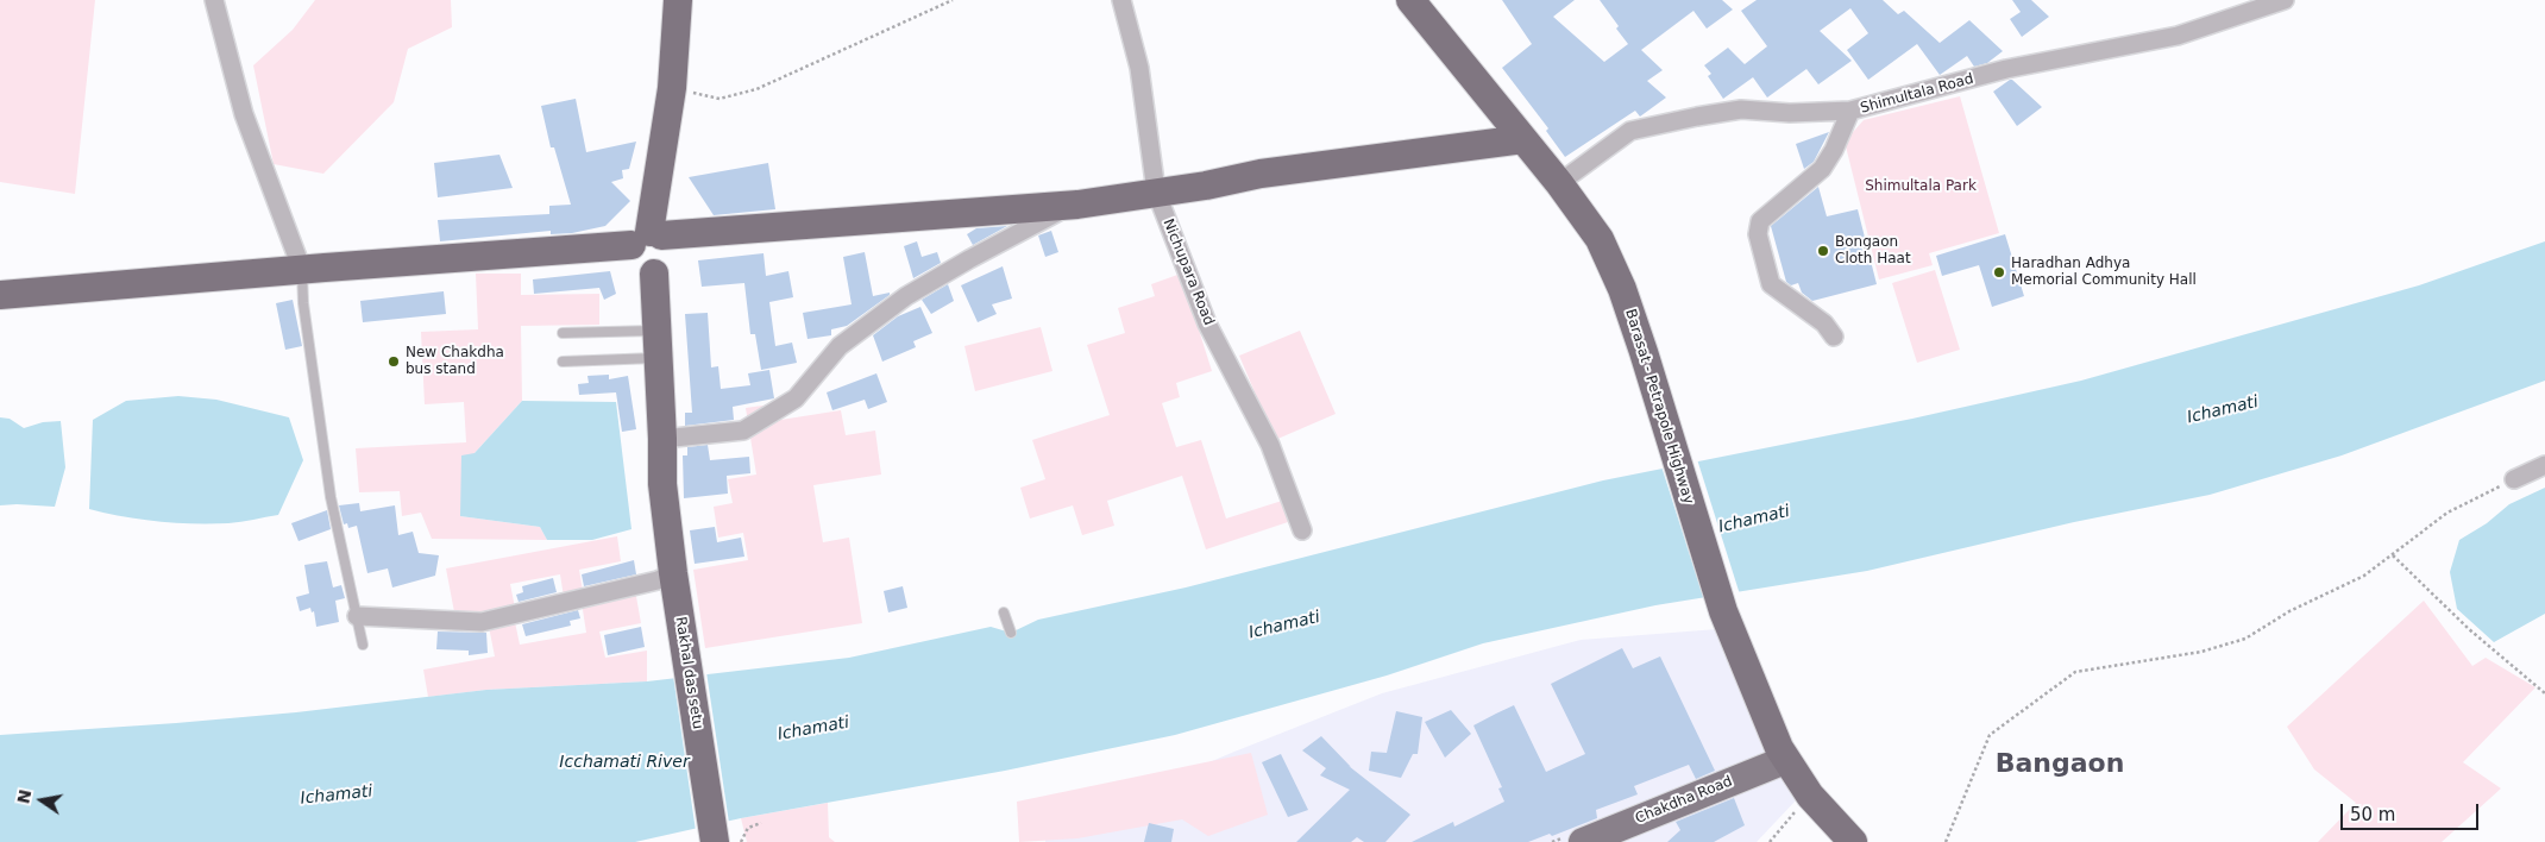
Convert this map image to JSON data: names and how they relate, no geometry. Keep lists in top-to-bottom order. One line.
{"streets":{"highway":["Barasat - Petrapole Highway","Rakhal das setu"],"main road":["Chakdha Road"],"street":["Shimultala Road","Nichupara Road"]},"crossings":[["Shimultala Road","Barasat - Petrapole Highway"],["Barasat - Petrapole Highway","Chakdha Road"]],"districts":["Bangaon"],"water":["Ichamati","Icchamati River"],"parks":["Shimultala Park"],"places":["Bongaon Cloth Haat","Haradhan Adhya Memorial Community Hall","New Chakdha bus stand"],"scale_bar":"50 m","north":"left"}
